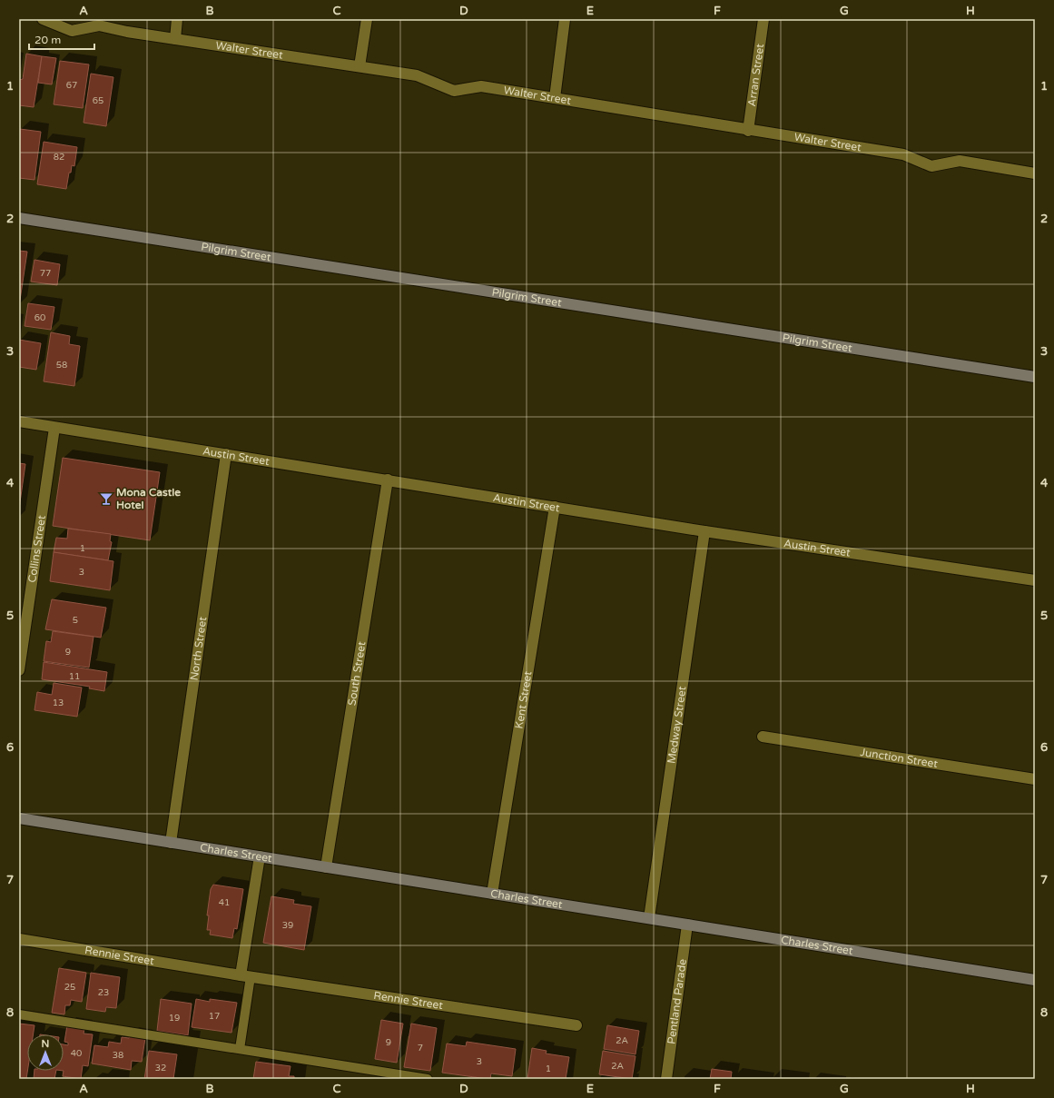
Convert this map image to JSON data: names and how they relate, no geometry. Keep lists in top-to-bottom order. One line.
{"streets":{"street":["Walter Street","Arran Street","Pilgrim Street","Austin Street","Collins Street","North Street","South Street","Kent Street","Medway Street","Junction Street","Charles Street","Rennie Street","Pentland Parade"]},"crossings":[["Walter Street","Arran Street"],["Austin Street","Collins Street"],["Austin Street","North Street"],["Austin Street","South Street"],["Austin Street","Kent Street"],["Austin Street","Medway Street"],["North Street","Charles Street"],["South Street","Charles Street"],["Kent Street","Charles Street"],["Medway Street","Charles Street"],["Charles Street","Pentland Parade"]],"places":{"bar":["Mona Castle Hotel"]},"house_numbers":["67","65","82","77","60","58","1","3","5","9","11","13","41","39","25","23","17","19","2A","9","7","40","38","3","2A","32","1"],"scale_bar":"20 m","north":"top","grid":{"columns":["A","B","C","D","E","F","G","H"],"rows":["1","2","3","4","5","6","7","8"]}}
